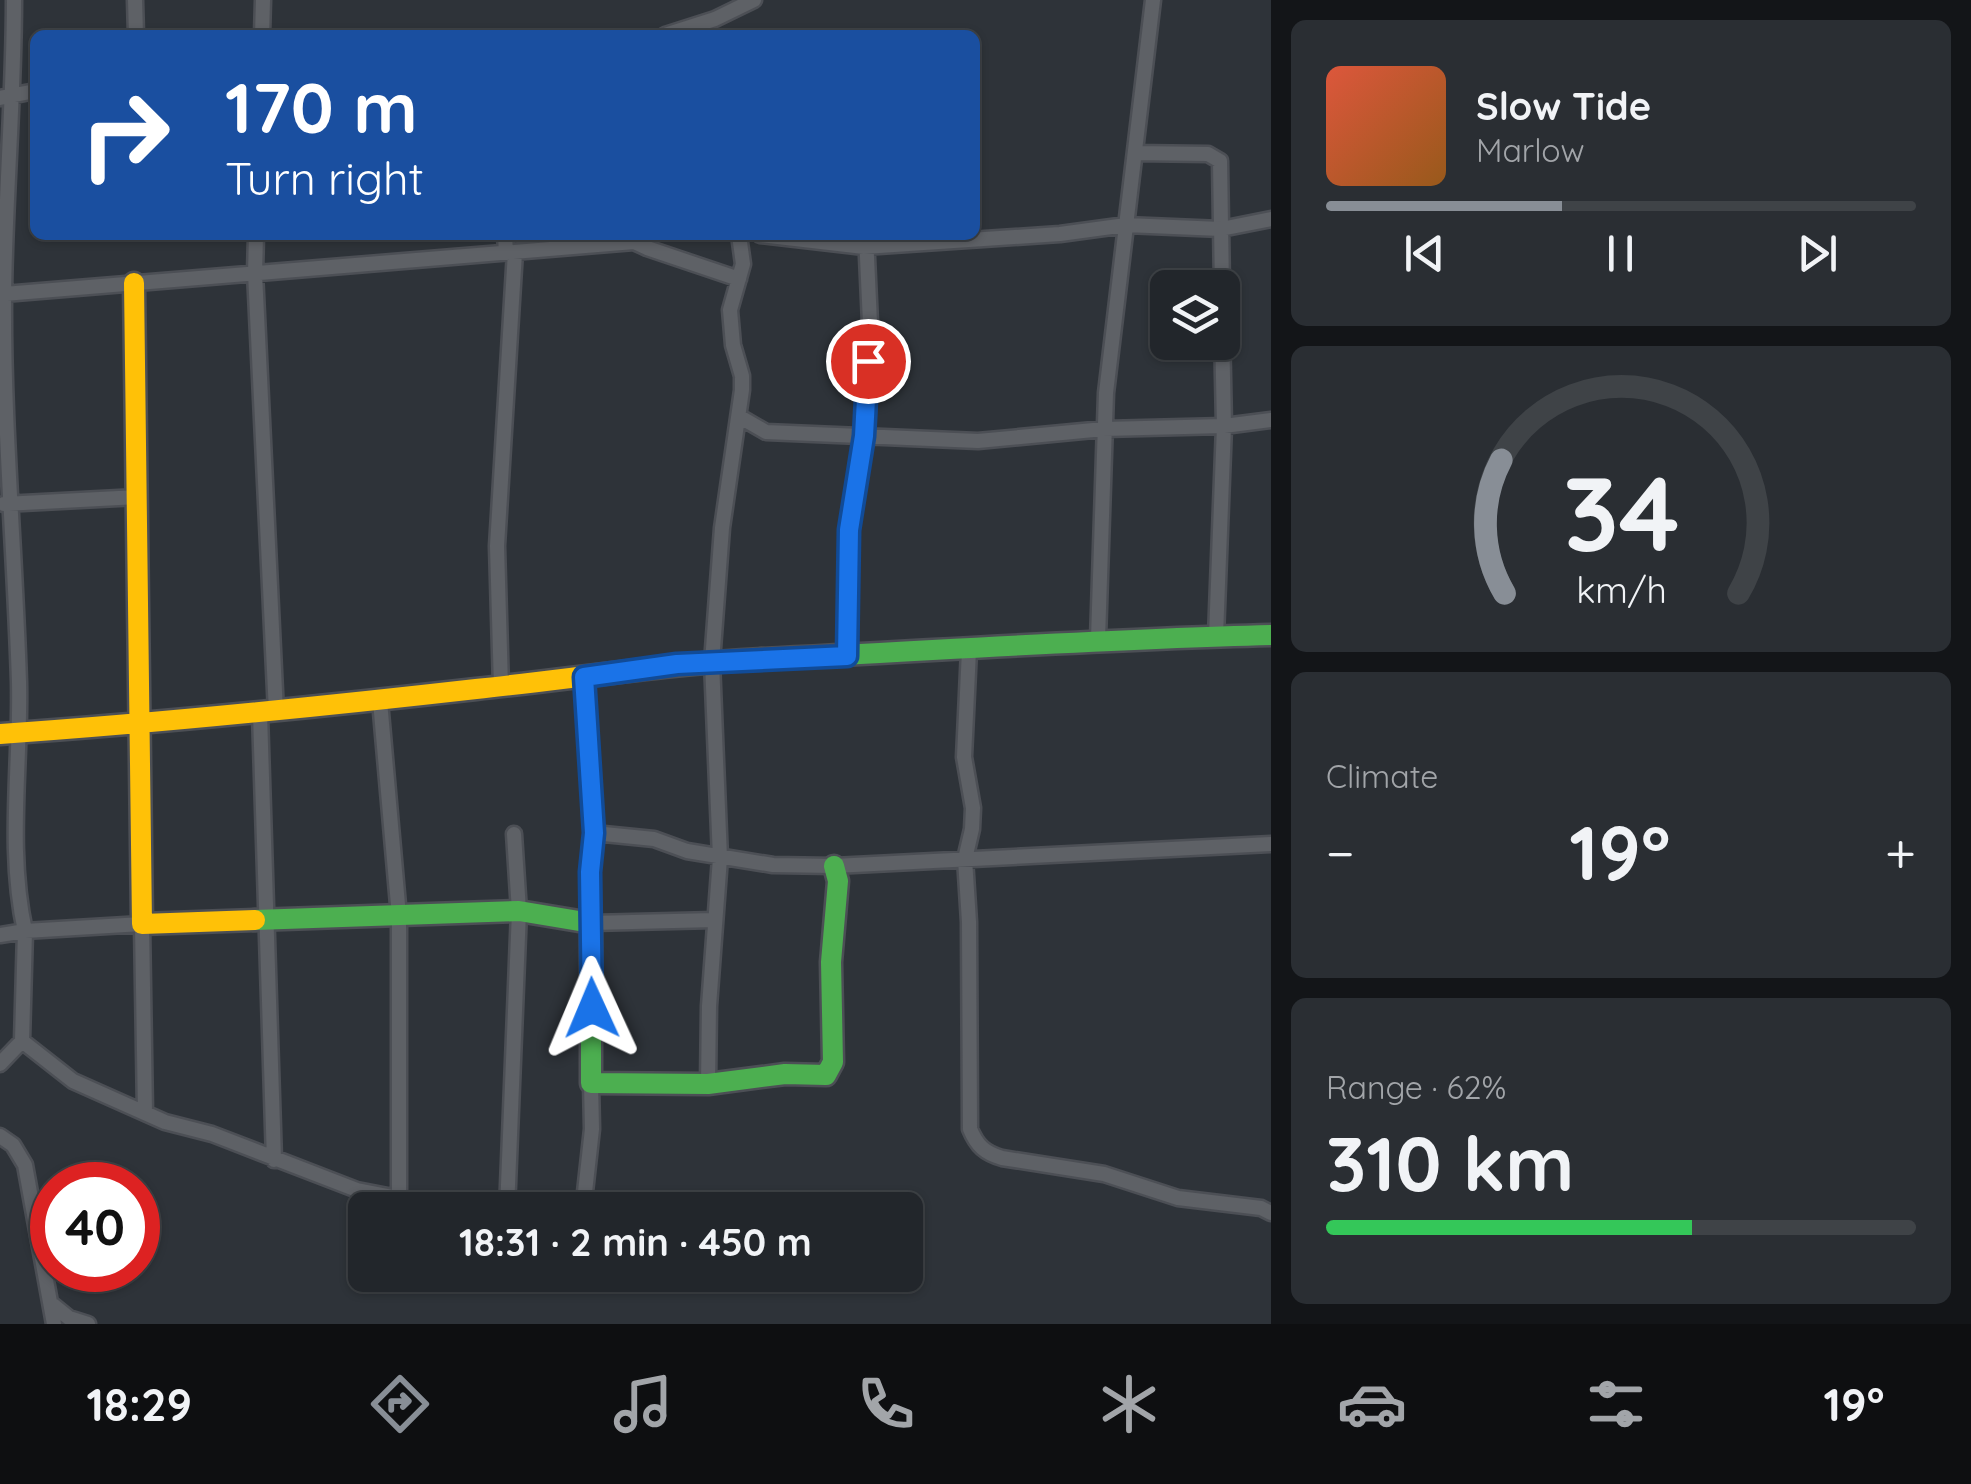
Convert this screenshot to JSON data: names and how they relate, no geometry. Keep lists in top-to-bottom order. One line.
{"page":{"turn":["170 m","Turn right"],"song":["Slow Tide","Marlow"],"tile":["Climate",["Range · 62%","310 km"]],"heat":["−","19°","+"],"limit":"40","trip":"18:31 · 2 min · 450 m","tabs":["18:29","19°"],"gauge":["34","km/h"]}}
